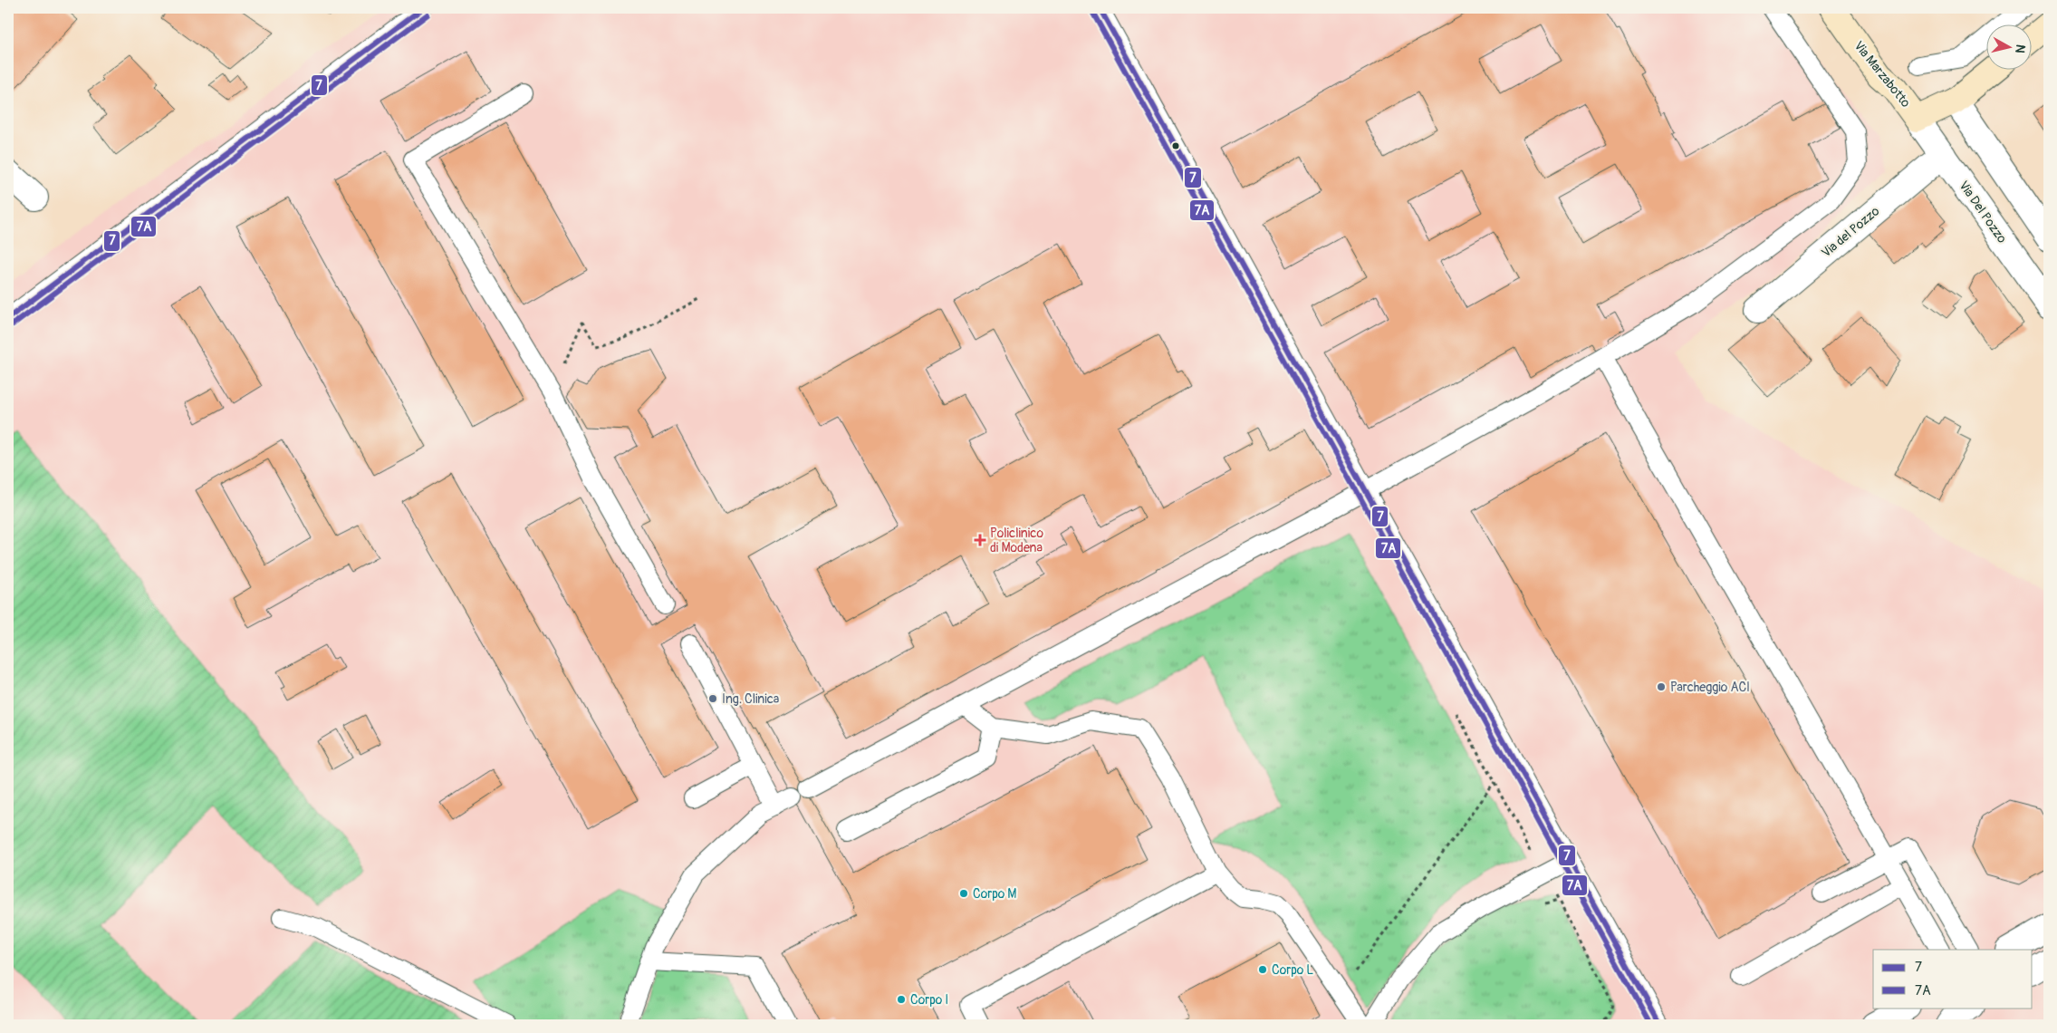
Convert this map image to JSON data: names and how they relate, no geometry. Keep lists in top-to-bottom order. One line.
{"streets":{"main road":["Via Marzabotto"],"street":["Via Del Pozzo","Via del Pozzo"]},"crossings":[["Via Marzabotto","Via Del Pozzo"],["Via Del Pozzo","Via del Pozzo"]],"places":{"health":["Policlinico di Modena"],"other":["Parcheggio ACI","Ing. Clinica","Corpo M","Corpo L","Corpo I"]},"lines":["transit line 7","transit line 7A"],"legend":["7","7A"],"north":"right"}
